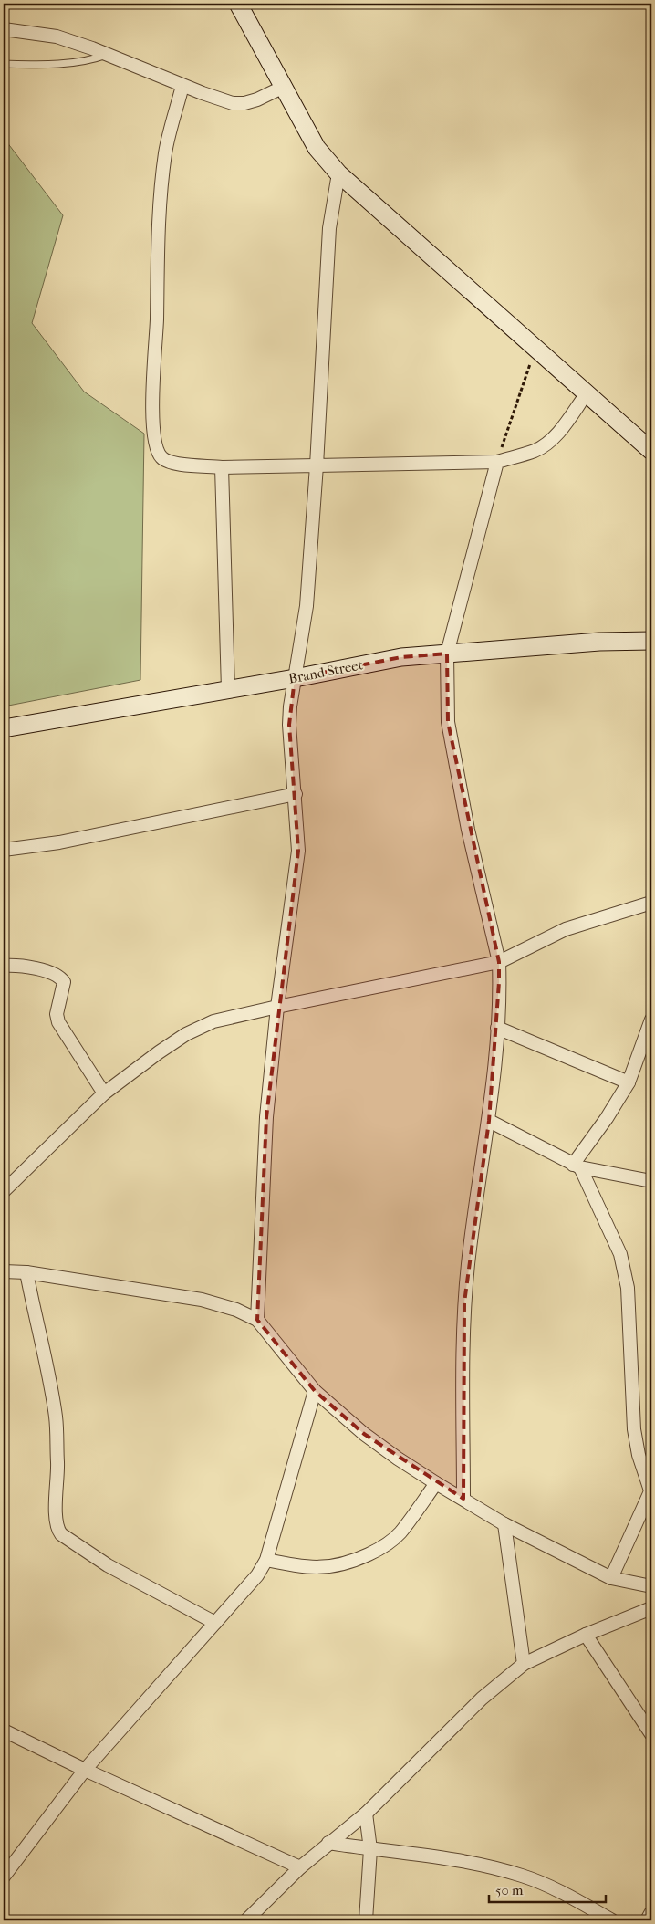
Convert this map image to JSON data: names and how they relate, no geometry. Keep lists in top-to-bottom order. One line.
{"streets":{"street":["Brand Street"]},"scale_bar":"50 m"}
